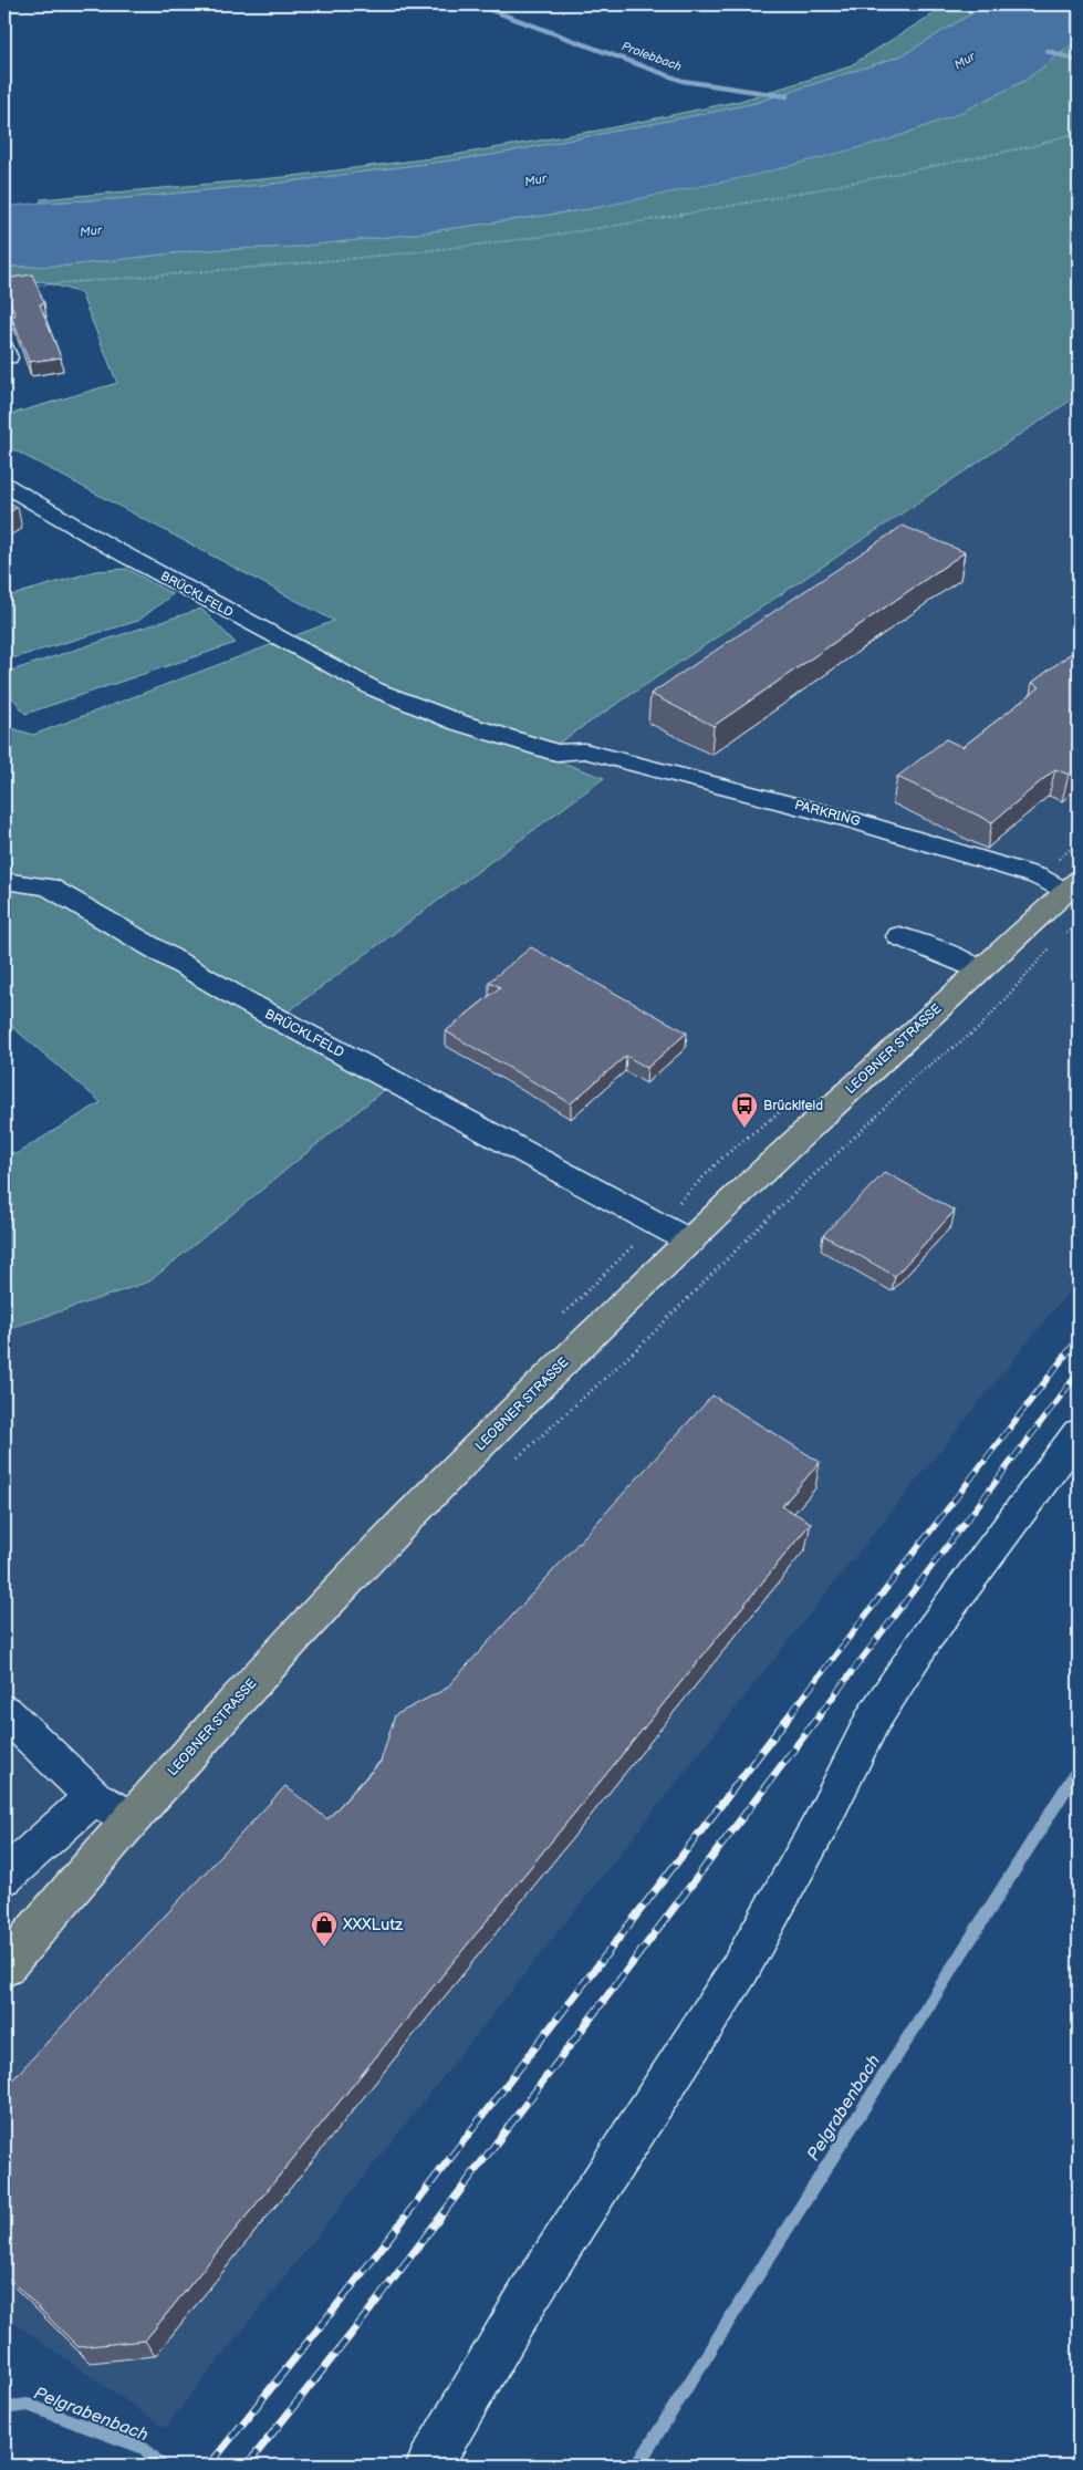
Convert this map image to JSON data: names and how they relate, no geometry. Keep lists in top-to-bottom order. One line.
{"streets":{"main road":["LEOBNER STRASSE"],"street":["BRÜCKLFELD","PARKRING"]},"crossings":[["BRÜCKLFELD","PARKRING"],["BRÜCKLFELD","LEOBNER STRASSE"],["PARKRING","LEOBNER STRASSE"]],"water":["Prolebbach","Mur","Pelgrabenbach"],"places":{"bus stop":["Brücklfeld"],"shop":["XXXLutz"]}}
